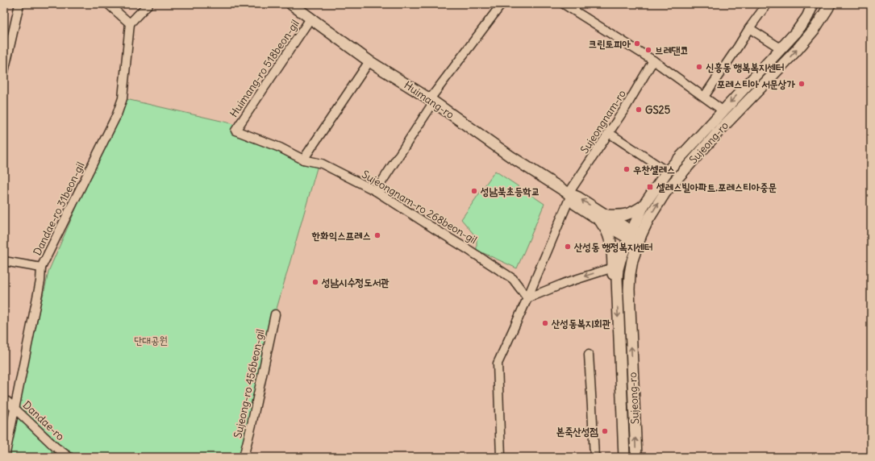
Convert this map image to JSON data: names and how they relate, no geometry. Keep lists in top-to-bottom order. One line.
{"streets":{"main road":["Huimang-ro","Sujeong-ro"],"street":["Huimang-ro 518beon-gil","Sujeongnam-ro","Sujeongnam-ro 268beon-gil","Dandae-ro 31beon-gil","Sujeong-ro 456beon-gil","Dandae-ro"]},"crossings":[["Huimang-ro 518beon-gil","Huimang-ro"],["Huimang-ro 518beon-gil","Sujeongnam-ro 268beon-gil"],["Huimang-ro","Sujeongnam-ro"],["Huimang-ro","Sujeong-ro"],["Sujeongnam-ro","Sujeongnam-ro 268beon-gil"],["Dandae-ro 31beon-gil","Dandae-ro"]],"parks":["단대공원"],"places":{"other":["크린토피아","브레댄코","신흥동 행복복지센터","포레스티아 서문상가","GS25","우찬셀레스","성남북초등학교","한화익스프레스","산성동 행정복지센터","성남시수정도서관","산성동복지회관","본죽산성점"],"transit":["셀레스빌아파트.포레스티아중문"]}}
